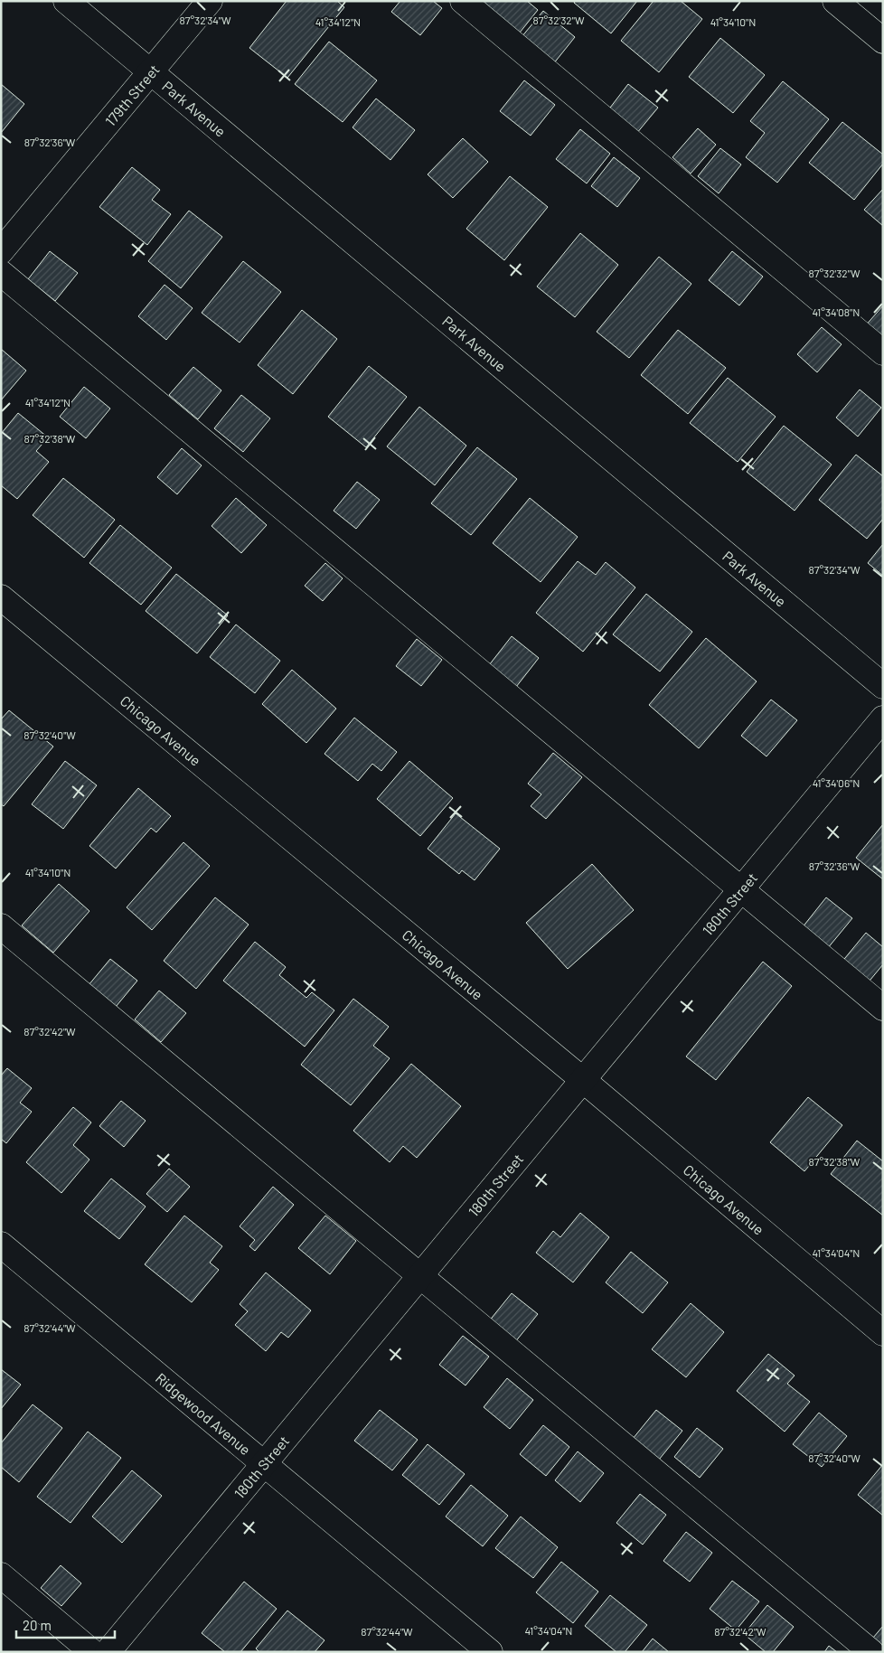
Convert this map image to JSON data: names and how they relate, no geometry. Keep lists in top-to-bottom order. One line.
{"streets":{"street":["179th Street","Park Avenue","Chicago Avenue","180th Street","Ridgewood Avenue"]},"crossings":[["179th Street","Park Avenue"],["Chicago Avenue","180th Street"],["180th Street","Ridgewood Avenue"]],"scale_bar":"20 m","coordinates":["87°32'34\"W","87°32'32\"W","41°34'12\"N","41°34'10\"N","87°32'36\"W","41°34'08\"N","87°32'38\"W","87°32'40\"W","41°34'06\"N","87°32'42\"W","41°34'04\"N","87°32'44\"W"]}
